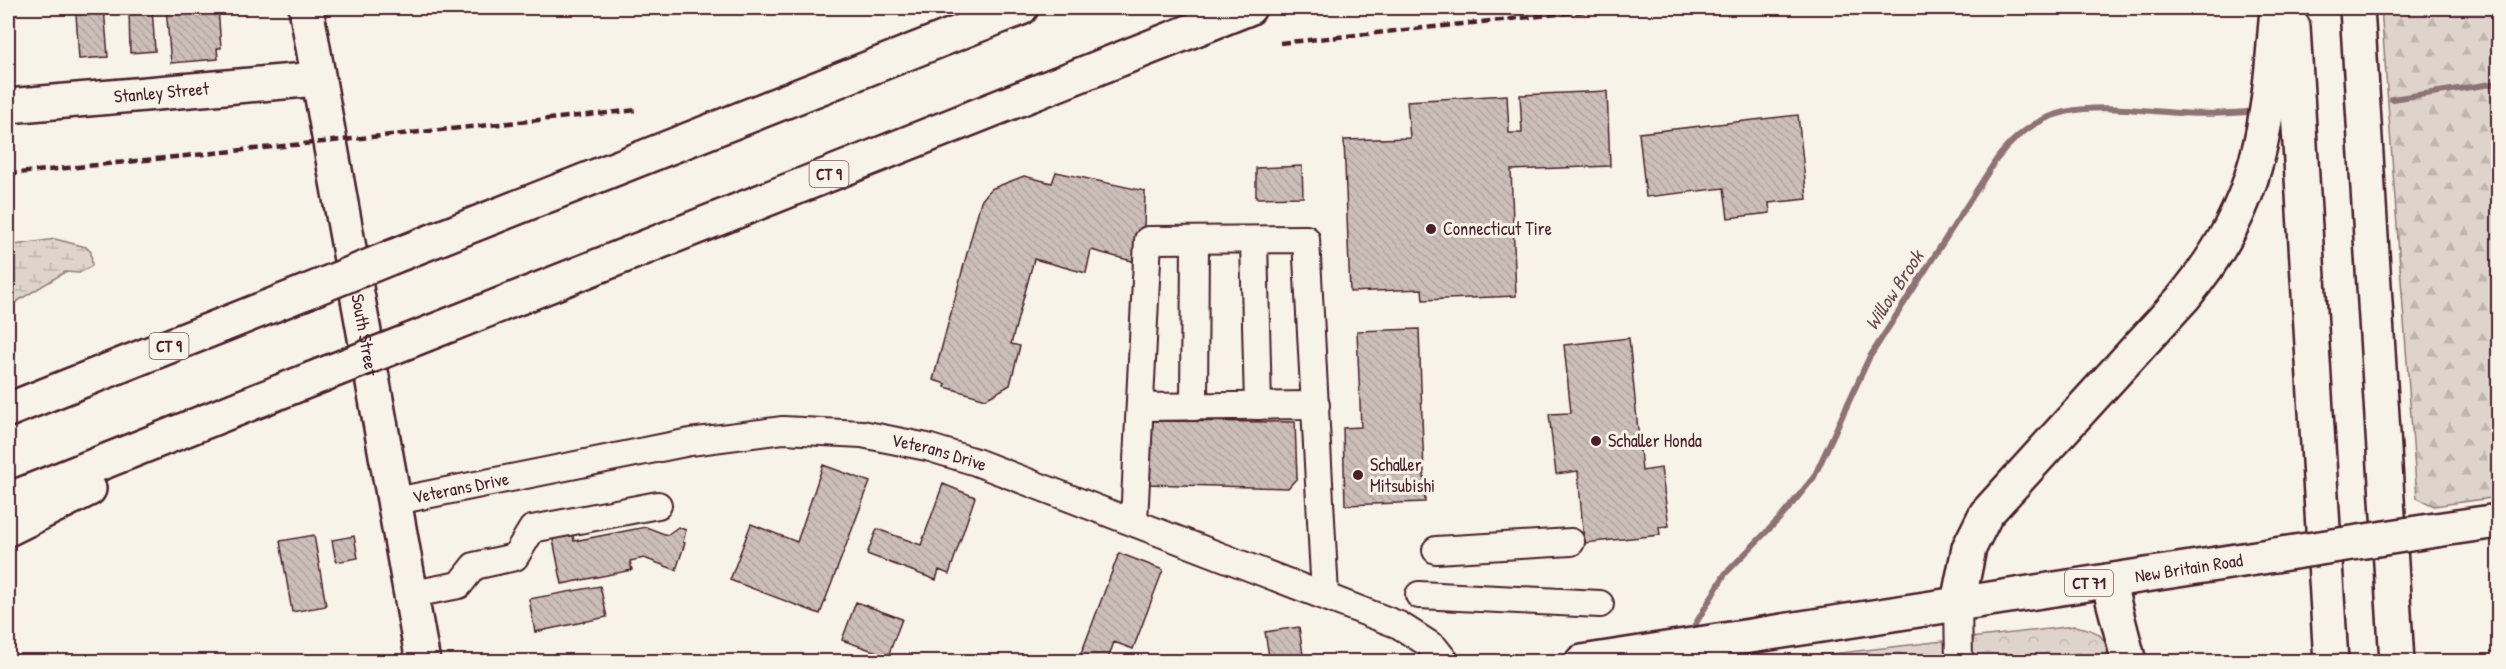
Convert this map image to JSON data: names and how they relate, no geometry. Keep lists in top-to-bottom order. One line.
{"streets":{"main road":["Stanley Street","CT 9","South Street","New Britain Road","CT 71"],"street":["Veterans Drive"]},"crossings":[["Stanley Street","South Street"],["South Street","Veterans Drive"]],"water":["Willow Brook"],"places":["Connecticut Tire","Schaller Honda","Schaller Mitsubishi"]}
